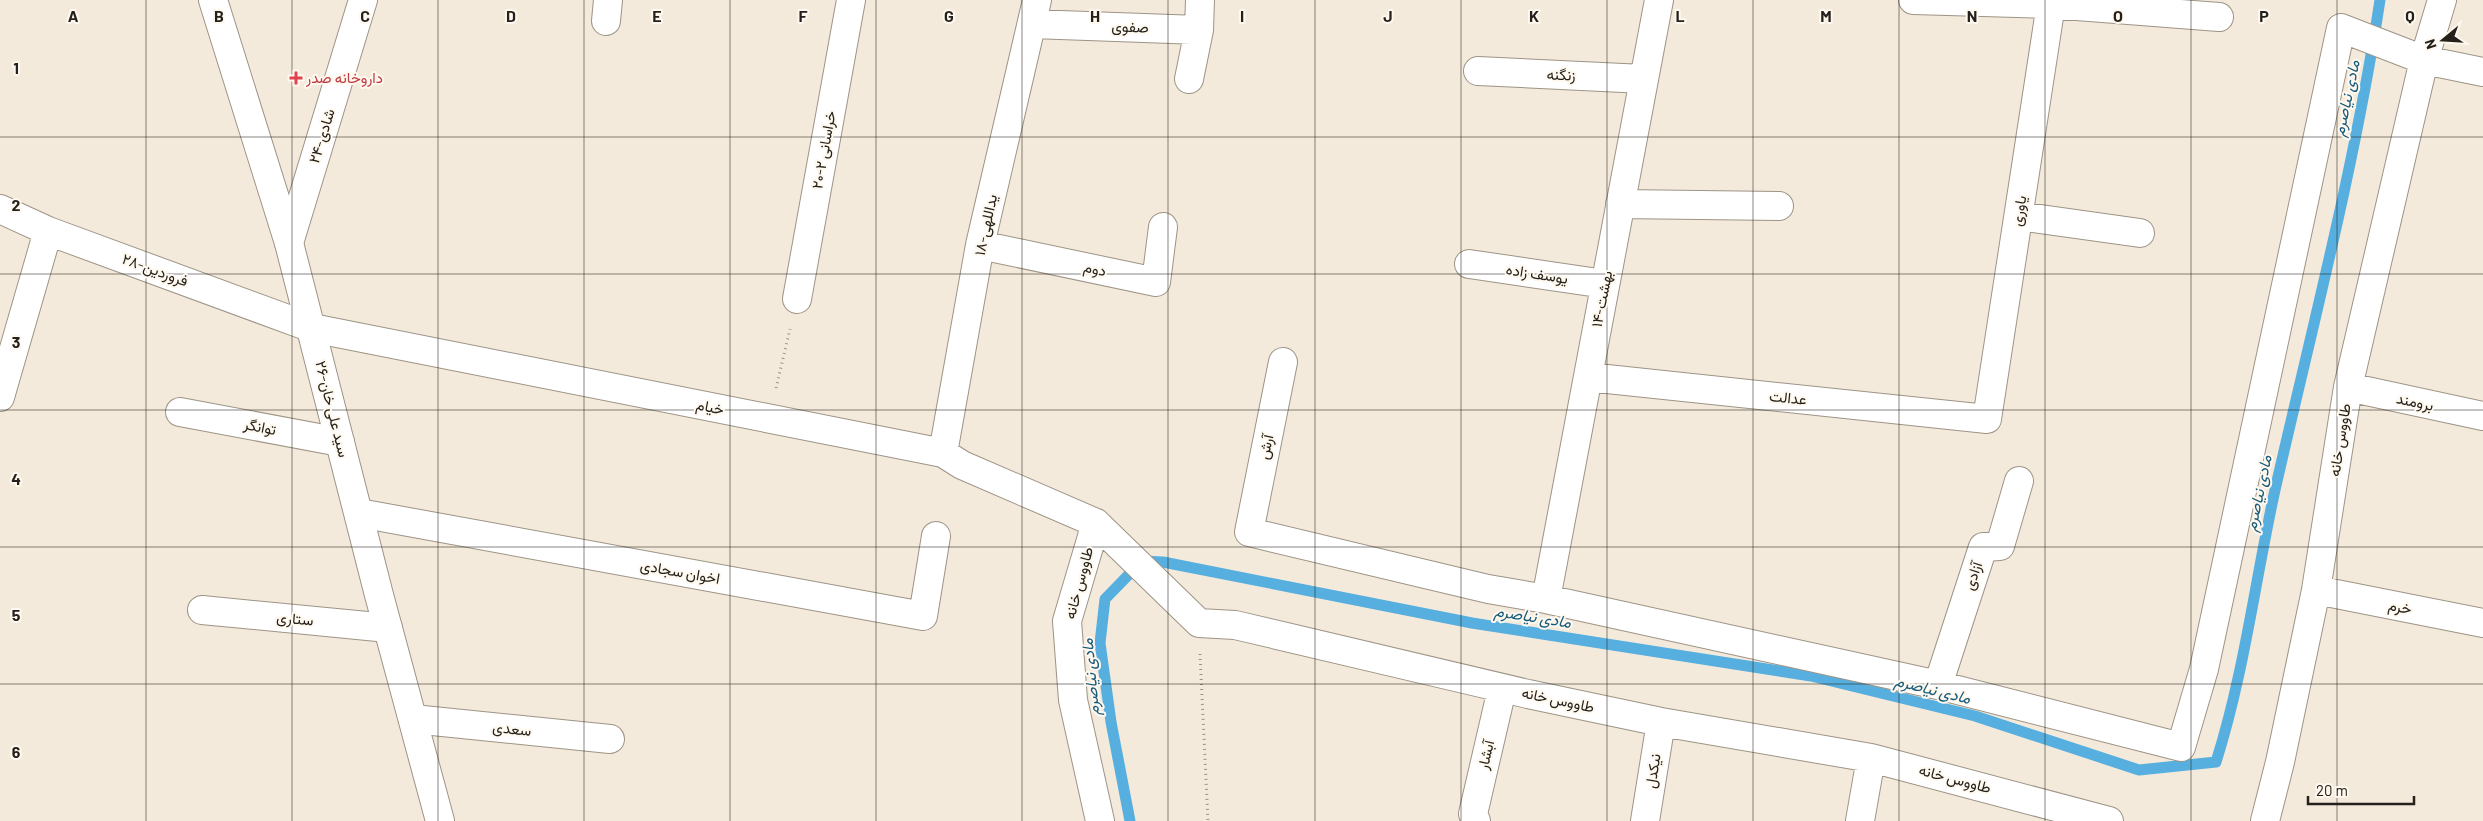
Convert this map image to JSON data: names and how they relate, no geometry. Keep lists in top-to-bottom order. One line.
{"streets":{"street":["صفوی","زنگنه","۲۴-شادی","۲۰-خراسانی ۲","یاوری","۱۸-یداللهی","دوم","۲۸-فروردین","یوسف زاده","۱۴-بهشت","عدالت","برومند","خیام","۲۶-سید علی خان","توانگر","طاووس خانه","آرش","اخوان سجادی","آزادی","خرم","ستاری","سعدی","آبشار","نیکدل"]},"crossings":[["صفوی","۱۸-یداللهی"],["زنگنه","۱۴-بهشت"],["۲۴-شادی","۲۶-سید علی خان"],["یاوری","عدالت"],["۱۸-یداللهی","دوم"],["۱۸-یداللهی","خیام"],["۲۸-فروردین","خیام"],["۲۸-فروردین","۲۶-سید علی خان"],["یوسف زاده","۱۴-بهشت"],["۱۴-بهشت","عدالت"],["۱۴-بهشت","آرش"],["برومند","طاووس خانه"],["خیام","۲۶-سید علی خان"],["خیام","طاووس خانه"],["۲۶-سید علی خان","توانگر"],["۲۶-سید علی خان","اخوان سجادی"],["۲۶-سید علی خان","ستاری"],["۲۶-سید علی خان","سعدی"],["طاووس خانه","خرم"],["طاووس خانه","آبشار"],["طاووس خانه","نیکدل"]],"water":["مادی نیاصرم"],"places":{"health":["داروخانه صدر"]},"scale_bar":"20 m","north":"left","grid":{"columns":["A","B","C","D","E","F","G","H","I","J","K","L","M","N","O","P","Q"],"rows":["1","2","3","4","5","6"]}}
